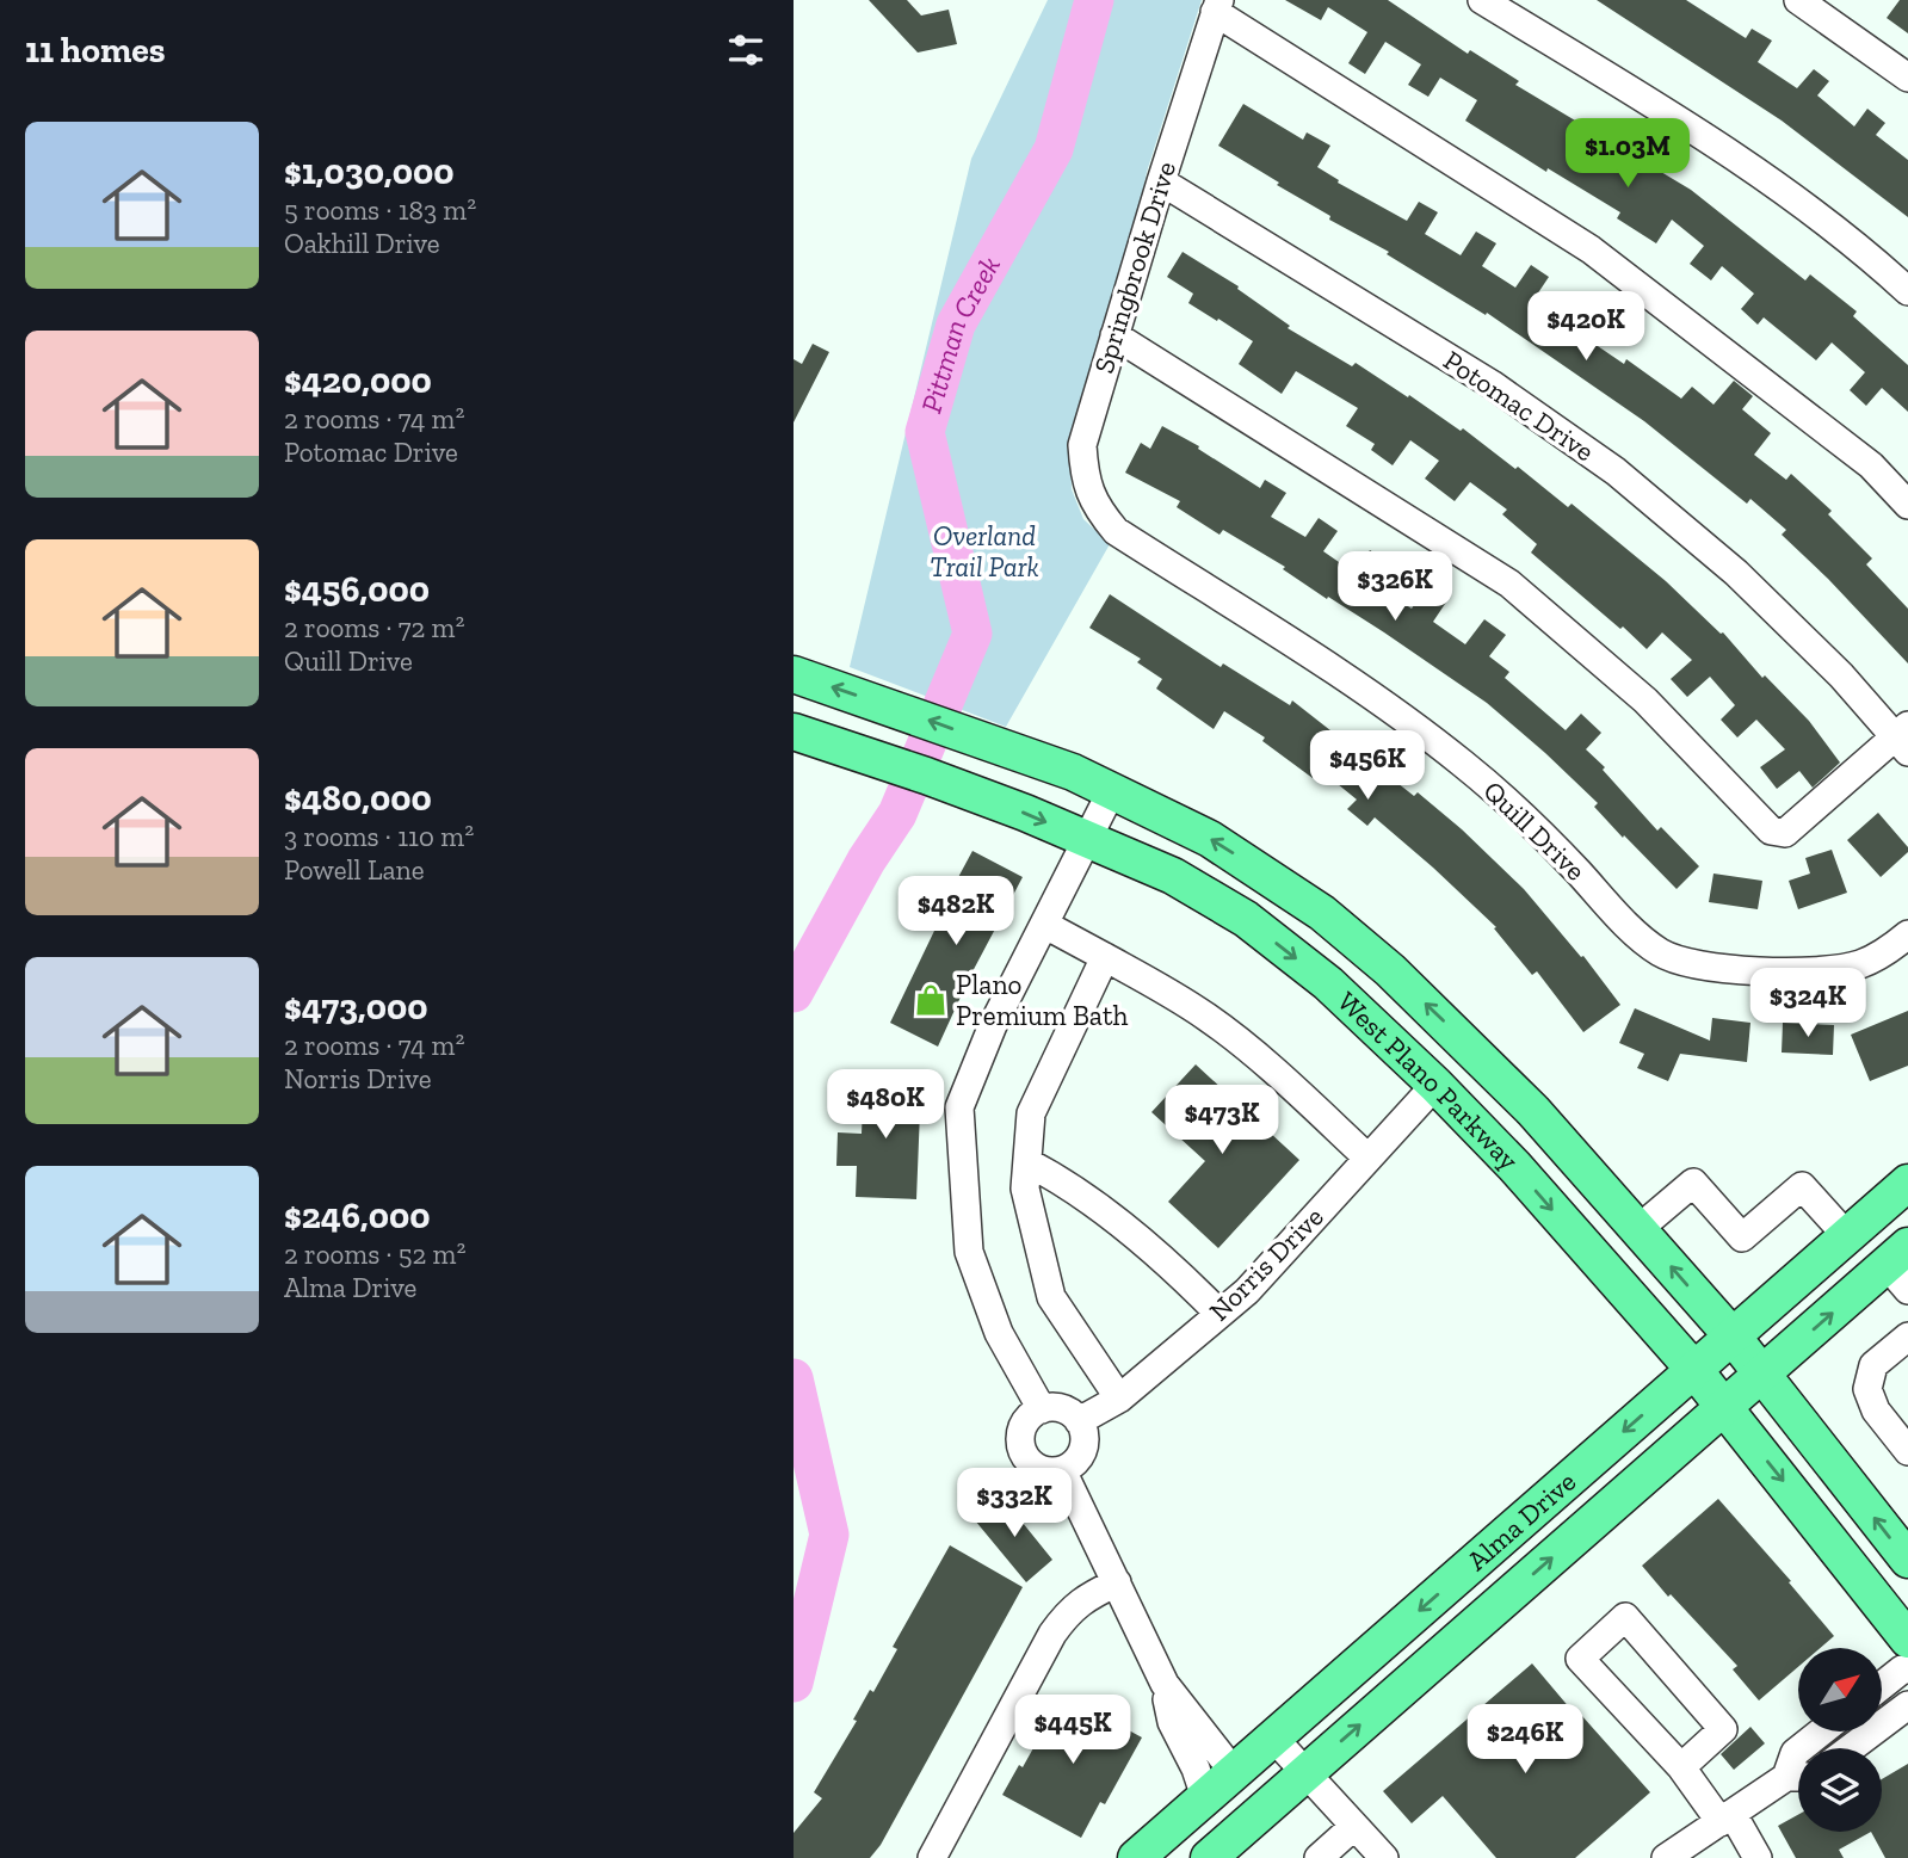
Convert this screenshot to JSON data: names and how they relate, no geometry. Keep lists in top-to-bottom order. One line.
{"streets":{"main road":["West Plano Parkway","Alma Drive"],"street":["Springbrook Drive","Potomac Drive","Quill Drive","Norris Drive"]},"crossings":[["Springbrook Drive","Potomac Drive"],["Springbrook Drive","Quill Drive"],["West Plano Parkway","Norris Drive"],["West Plano Parkway","Alma Drive"]],"water":["Pittman Creek"],"parks":["Overland Trail Park"],"places":{"shop":["Plano Premium Bath"]},"north":"top right","page":{"heading":"11 homes","list":[{"name":"$1,030,000","note":"5 rooms · 183 m² · Oakhill Drive"},{"name":"$420,000","note":"2 rooms · 74 m² · Potomac Drive"},{"name":"$456,000","note":"2 rooms · 72 m² · Quill Drive"},{"name":"$480,000","note":"3 rooms · 110 m² · Powell Lane"},{"name":"$473,000","note":"2 rooms · 74 m² · Norris Drive"},{"name":"$246,000","note":"2 rooms · 52 m² · Alma Drive"}],"price":["$1.03M","$420K","$326K","$456K","$482K","$324K","$480K","$473K","$332K","$445K","$246K"]}}
